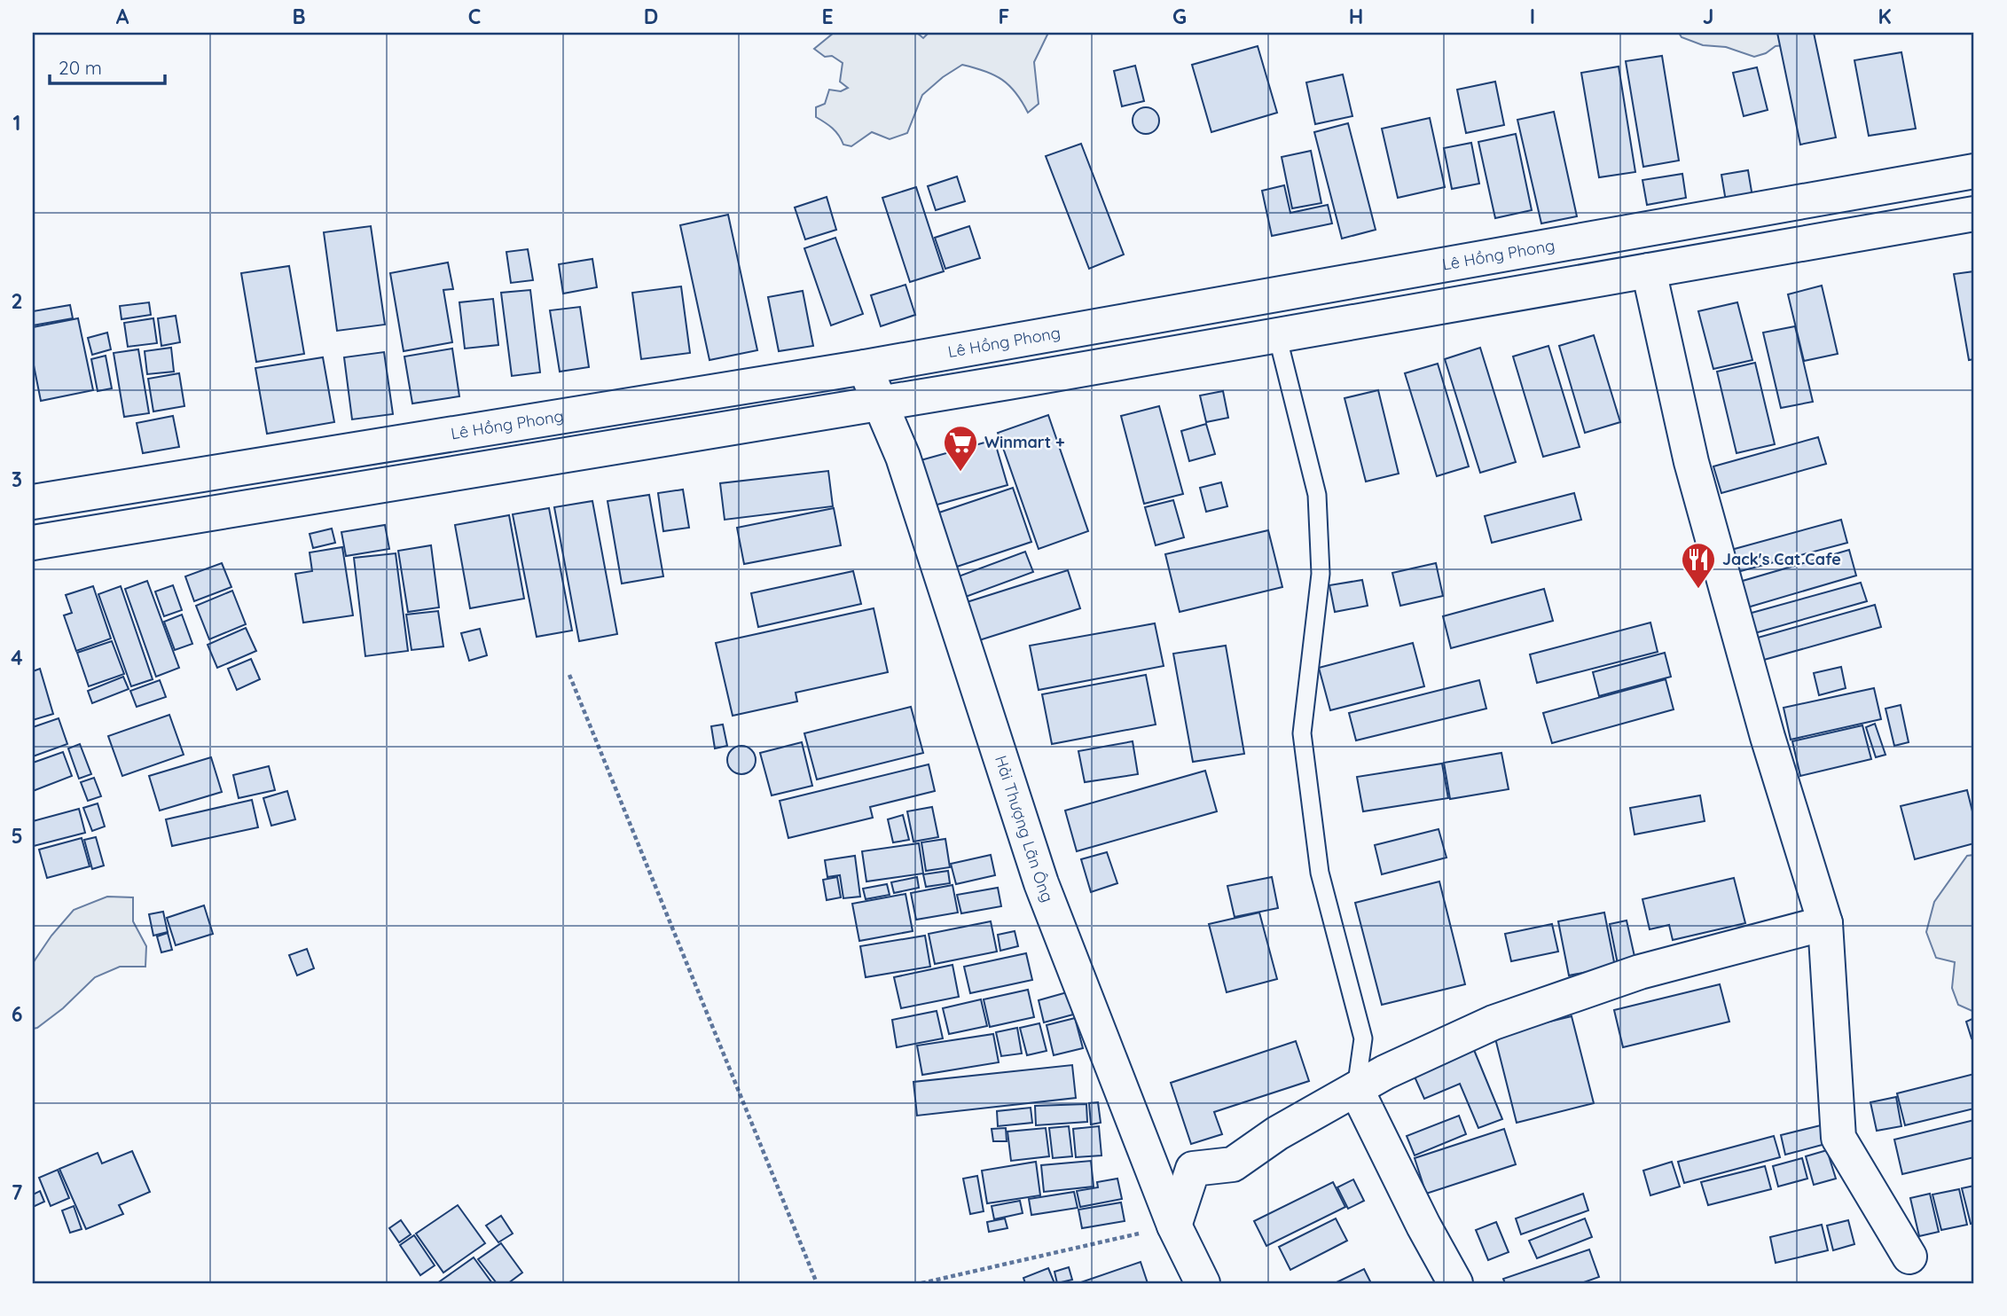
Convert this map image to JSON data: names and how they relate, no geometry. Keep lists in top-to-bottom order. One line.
{"streets":{"street":["Lê Hồng Phong","Hải Thượng Lãn Ông"]},"crossings":[["Lê Hồng Phong","Hải Thượng Lãn Ông"]],"places":{"supermarket":["Winmart +"],"restaurant":["Jack's Cat Cafe"]},"scale_bar":"20 m","grid":{"columns":["A","B","C","D","E","F","G","H","I","J","K"],"rows":["1","2","3","4","5","6","7"]}}
